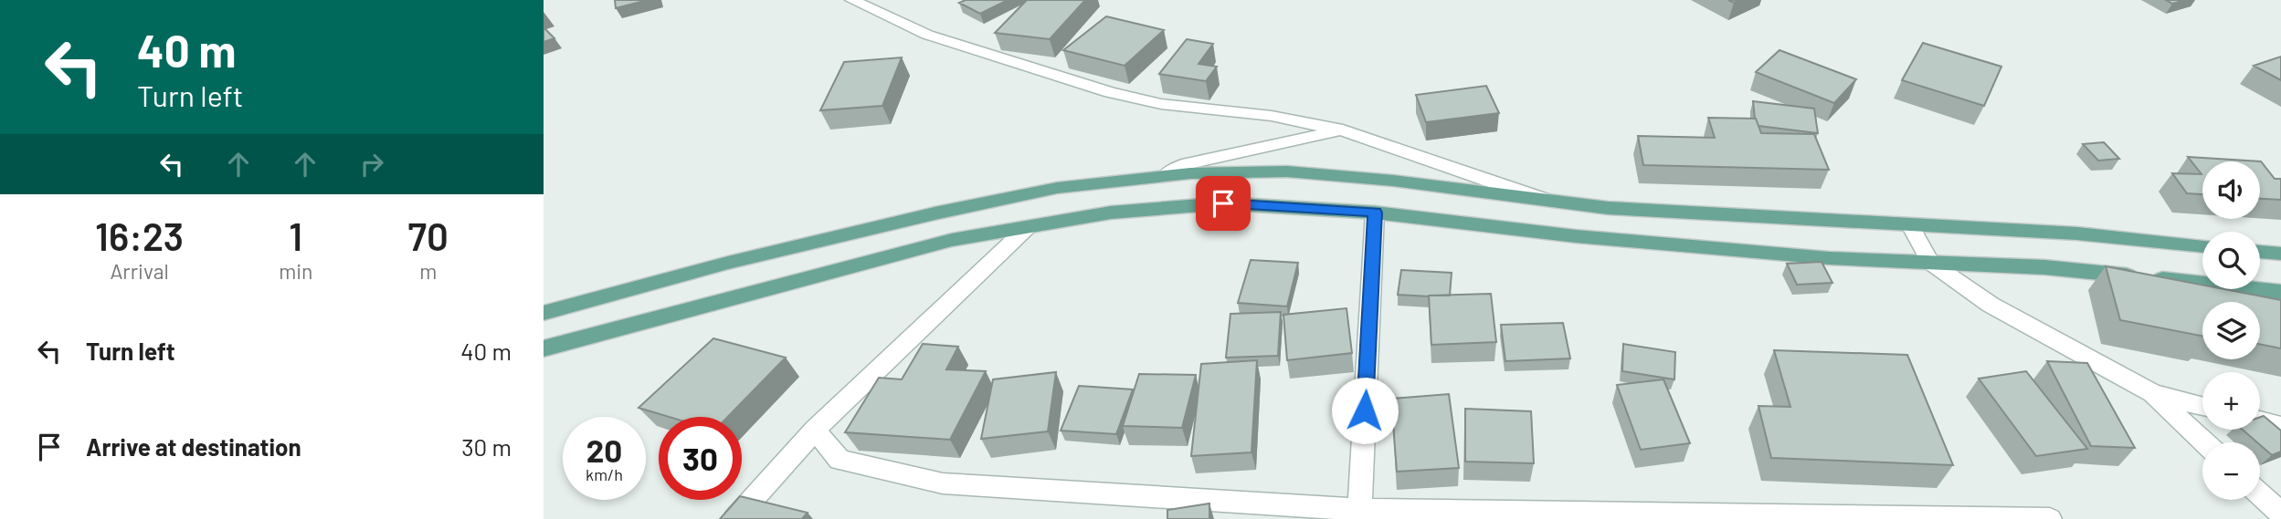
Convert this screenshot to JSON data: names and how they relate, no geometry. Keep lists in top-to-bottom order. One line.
{"page":{"turn":["40 m","Turn left"],"map_buttons":["+","−"],"eta":["16:23","Arrival","1","min","70","m"],"list":[{"name":"Turn left","value":"40 m"},{"name":"Arrive at destination","value":"30 m"}],"speed":"20 km/h","limit":"30"}}
